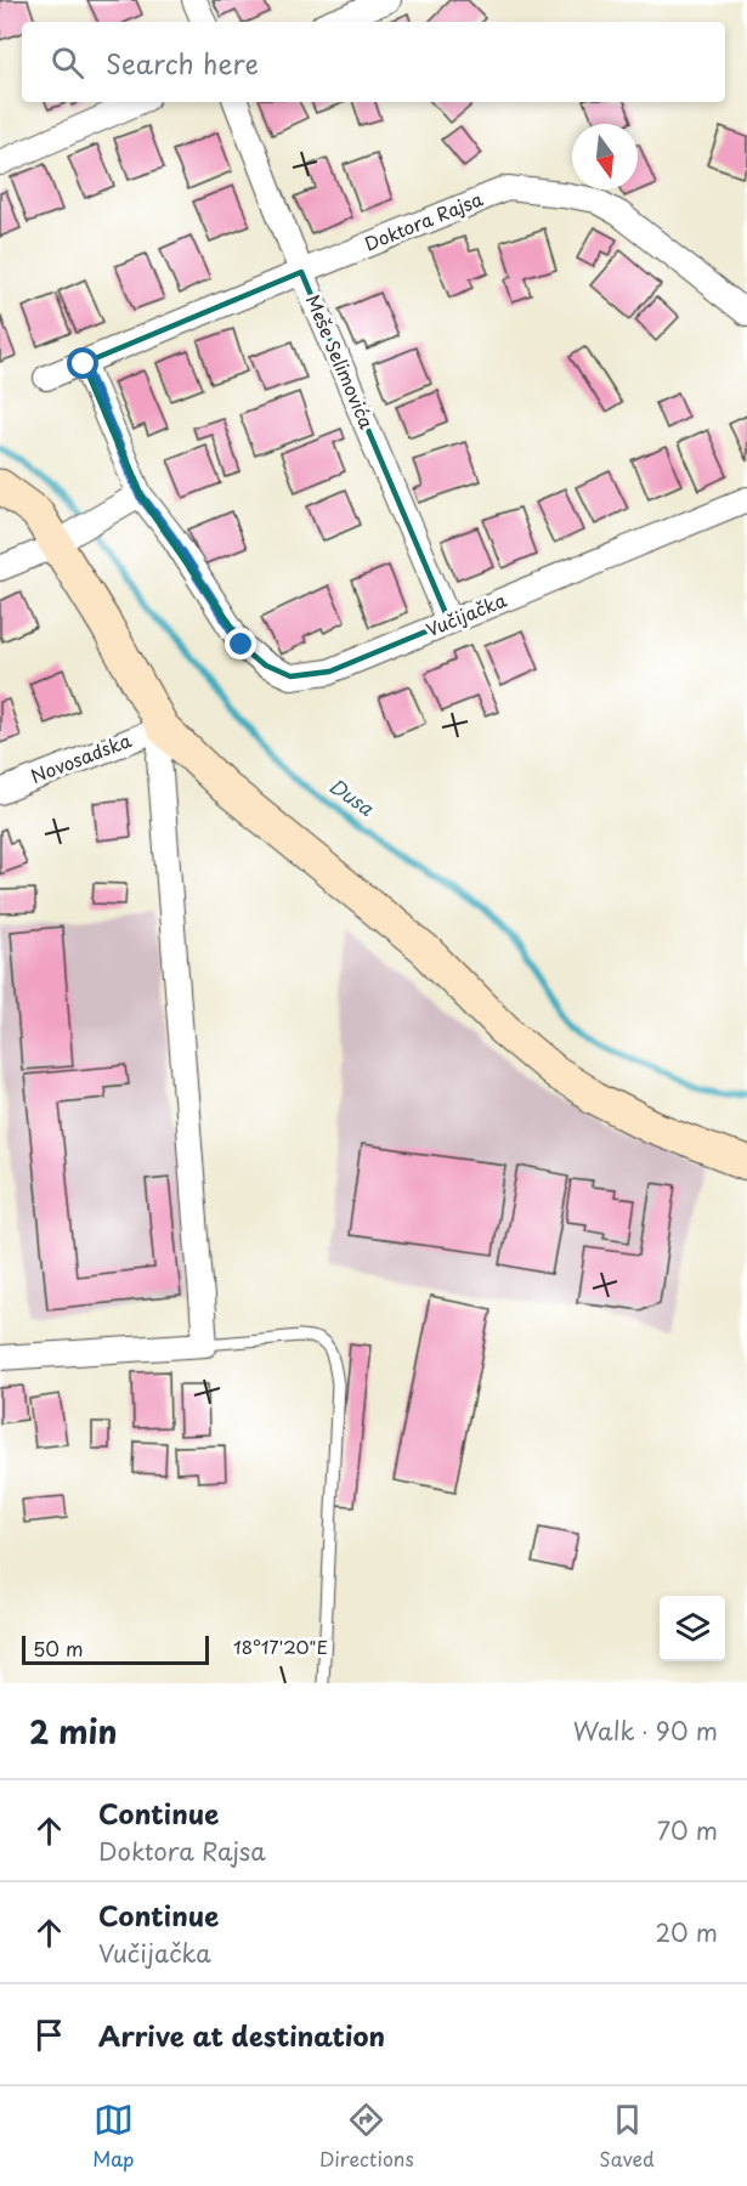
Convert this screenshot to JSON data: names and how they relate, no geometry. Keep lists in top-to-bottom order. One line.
{"streets":{"street":["Doktora Rajsa","Meše Selimovića","Vučijačka","Novosadska"]},"crossings":[["Doktora Rajsa","Meše Selimovića"],["Meše Selimovića","Vučijačka"]],"water":["Dusa"],"scale_bar":"50 m","north":"bottom","page":{"search":"Search here","scale":"50 m","heading":["2 min","Walk · 90 m"],"list":[["Continue","Doktora Rajsa","70 m"],["Continue","Vučijačka","20 m"],"Arrive at destination"],"nav":["Map","Directions","Saved"]},"coordinates":["18°17'20\"E"]}
